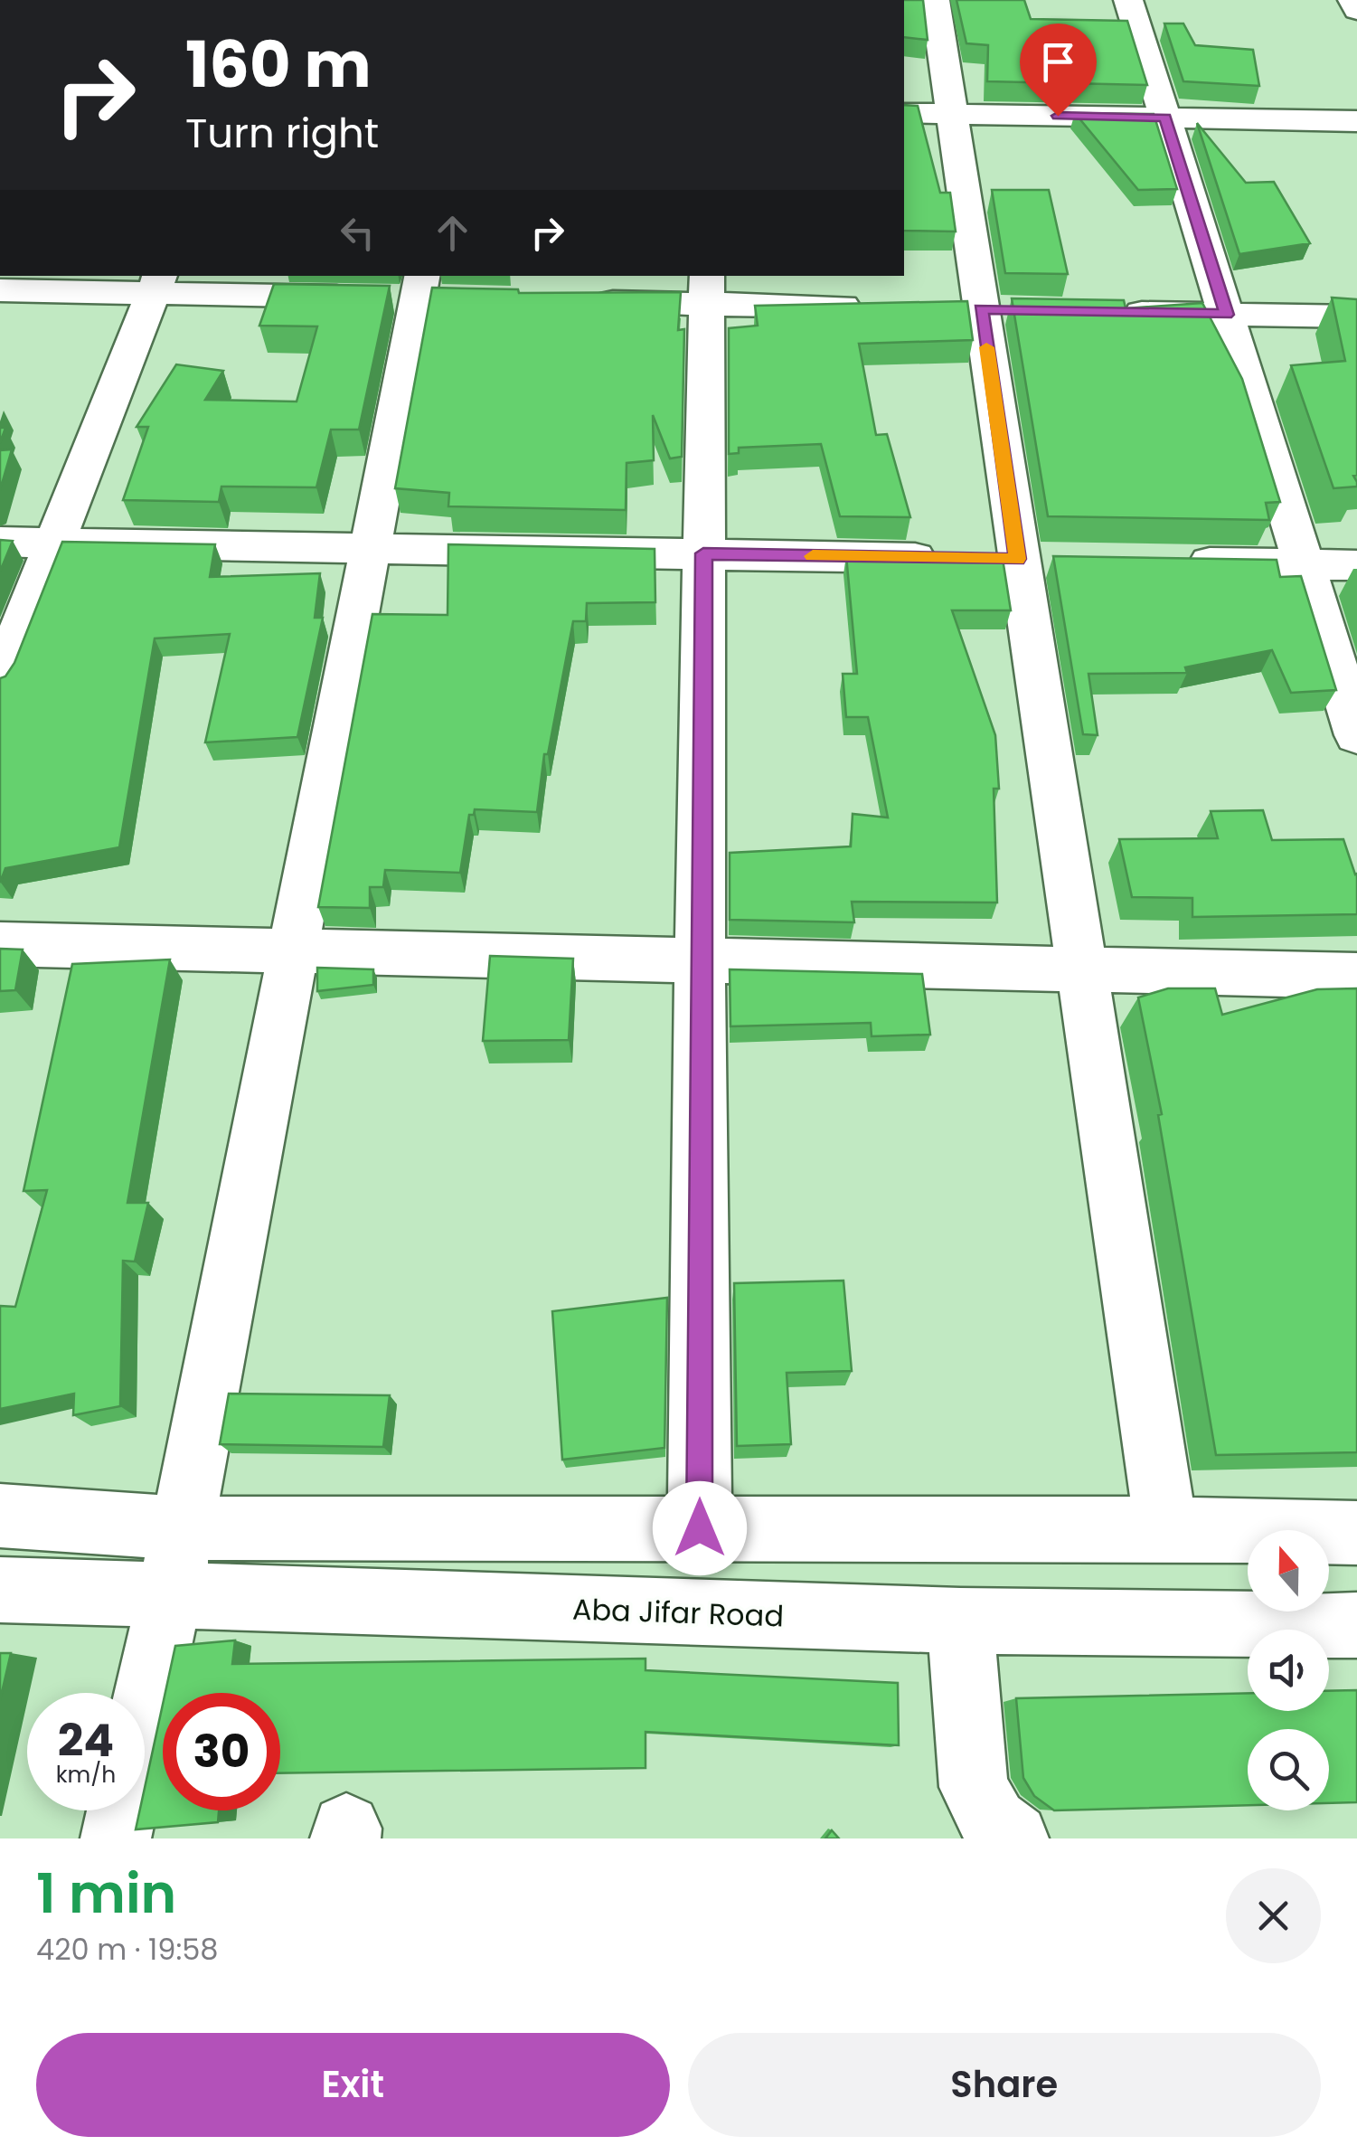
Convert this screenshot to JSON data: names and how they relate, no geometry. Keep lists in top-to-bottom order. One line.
{"streets":{"street":["Aba Jifar Road"]},"north":"top","page":{"turn":["160 m","Turn right"],"speed":"24 km/h","limit":"30","heading":["1 min","420 m · 19:58"],"buttons":["Exit","Share"]}}
